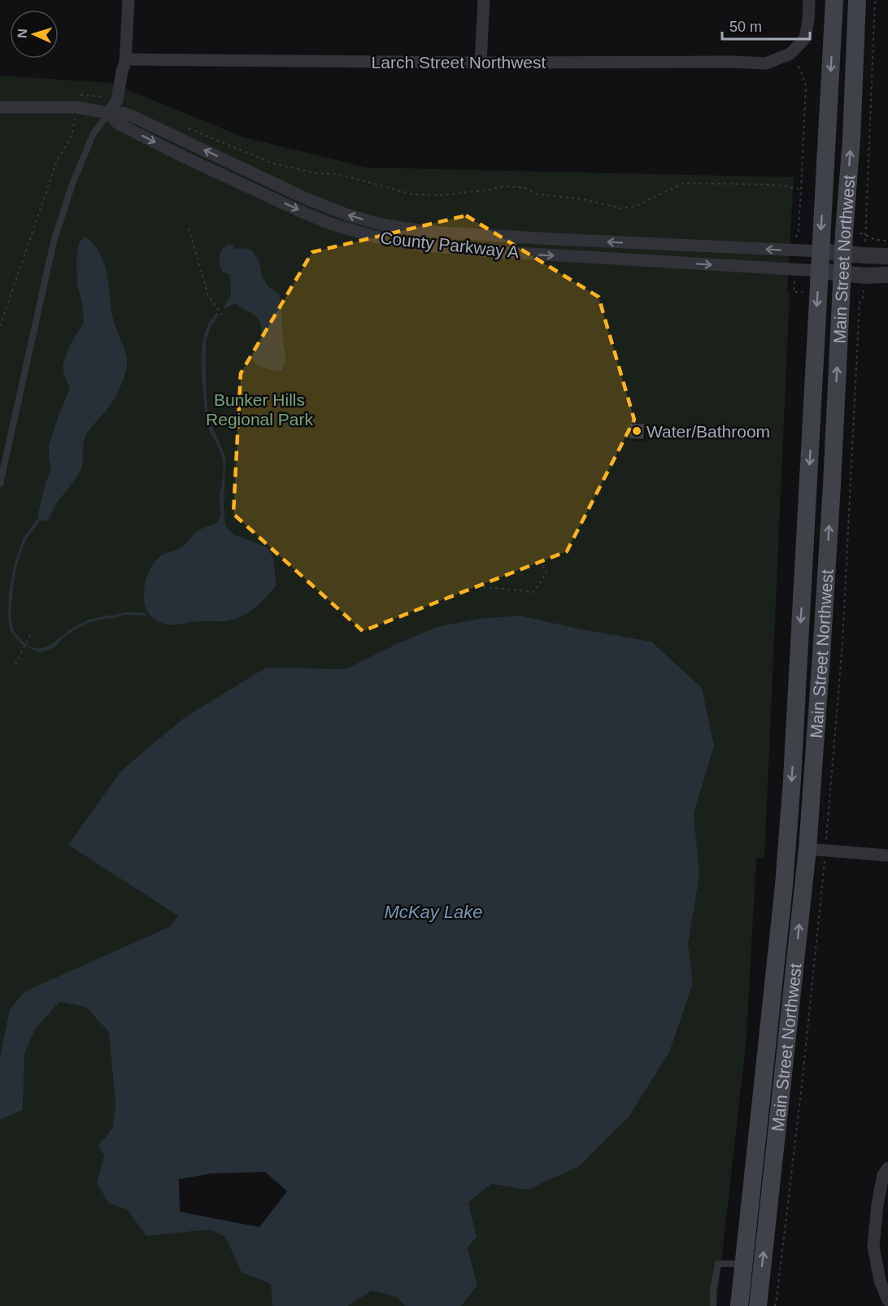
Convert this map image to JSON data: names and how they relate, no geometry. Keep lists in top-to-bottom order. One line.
{"streets":{"main road":["Main Street Northwest"],"street":["Larch Street Northwest","County Parkway A"]},"crossings":[["County Parkway A","Main Street Northwest"]],"water":["McKay Lake"],"parks":["Bunker Hills Regional Park"],"places":["Water/Bathroom"],"scale_bar":"50 m","north":"left"}
